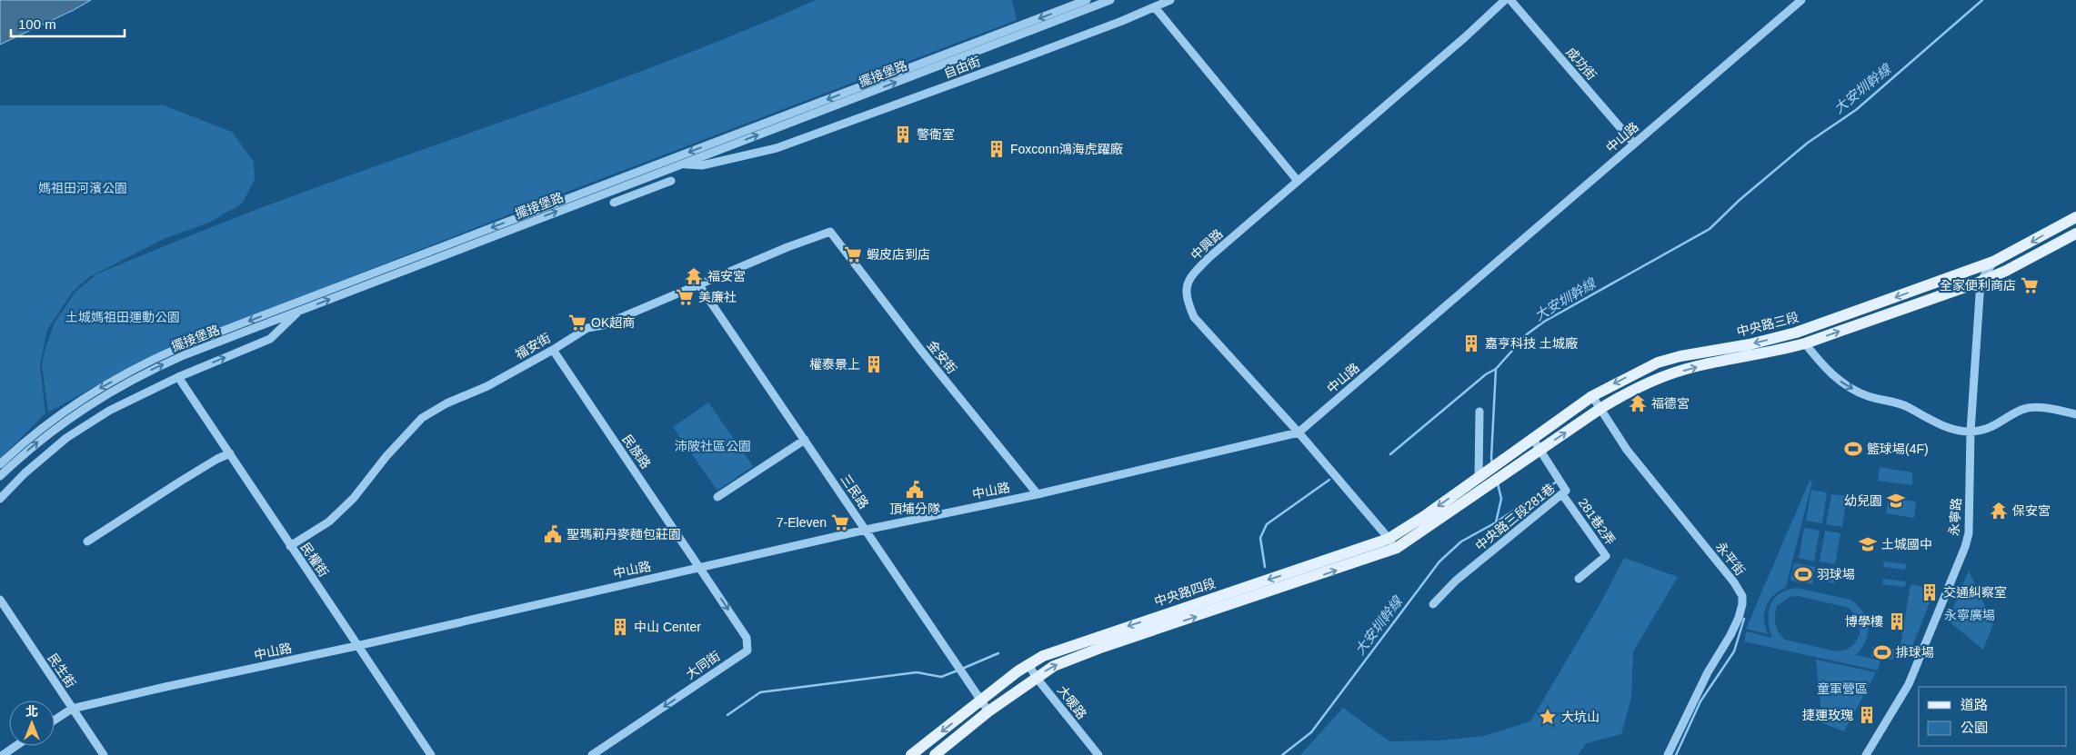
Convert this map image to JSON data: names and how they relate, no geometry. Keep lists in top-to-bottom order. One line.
{"streets":{"main road":["中央路三段","中央路四段"],"street":["成功街","自由街","擺接堡路","中山路","中興路","福安街","金安街","民族路","三民路","中央路三段281巷","永寧路","281巷2弄","永平街","民權街","大同街","民生街","大暖路"]},"crossings":[["成功街","中山路"],["自由街","擺接堡路"],["中山路","中興路"],["中山路","金安街"],["中山路","民族路"],["中山路","三民路"],["中山路","民權街"],["中山路","大同街"],["中山路","民生街"],["中興路","中央路四段"],["中央路三段","中央路三段281巷"],["中央路三段","永寧路"],["中央路三段","永平街"],["中央路三段","中央路四段"],["福安街","金安街"],["福安街","民族路"],["福安街","三民路"],["福安街","民權街"],["民族路","大同街"],["三民路","中央路四段"],["中央路三段281巷","281巷2弄"],["中央路三段281巷","中央路四段"],["中央路四段","大暖路"]],"water":["大安圳幹線"],"parks":["媽祖田河濱公園","土城媽祖田運動公園","沛陂社區公園","永寧廣場","童軍營區"],"places":{"building":["警衛室","Foxconn鴻海虎躍廠","嘉亨科技 土城廠","權泰景上","交通糾察室","博學樓","中山 Center","捷運玫瑰"],"supermarket":["蝦皮店到店","全家便利商店","美廉社","OK超商","7-Eleven"],"temple":["福安宮","福德宮","保安宮"],"sports":["籃球場(4F)","羽球場","排球場"],"public building":["頂埔分隊","聖瑪莉丹麥麵包莊園"],"school or university":["幼兒園","土城國中"],"place":["大坑山"]},"legend":["道路","公園"],"scale_bar":"100 m","north":"top"}
